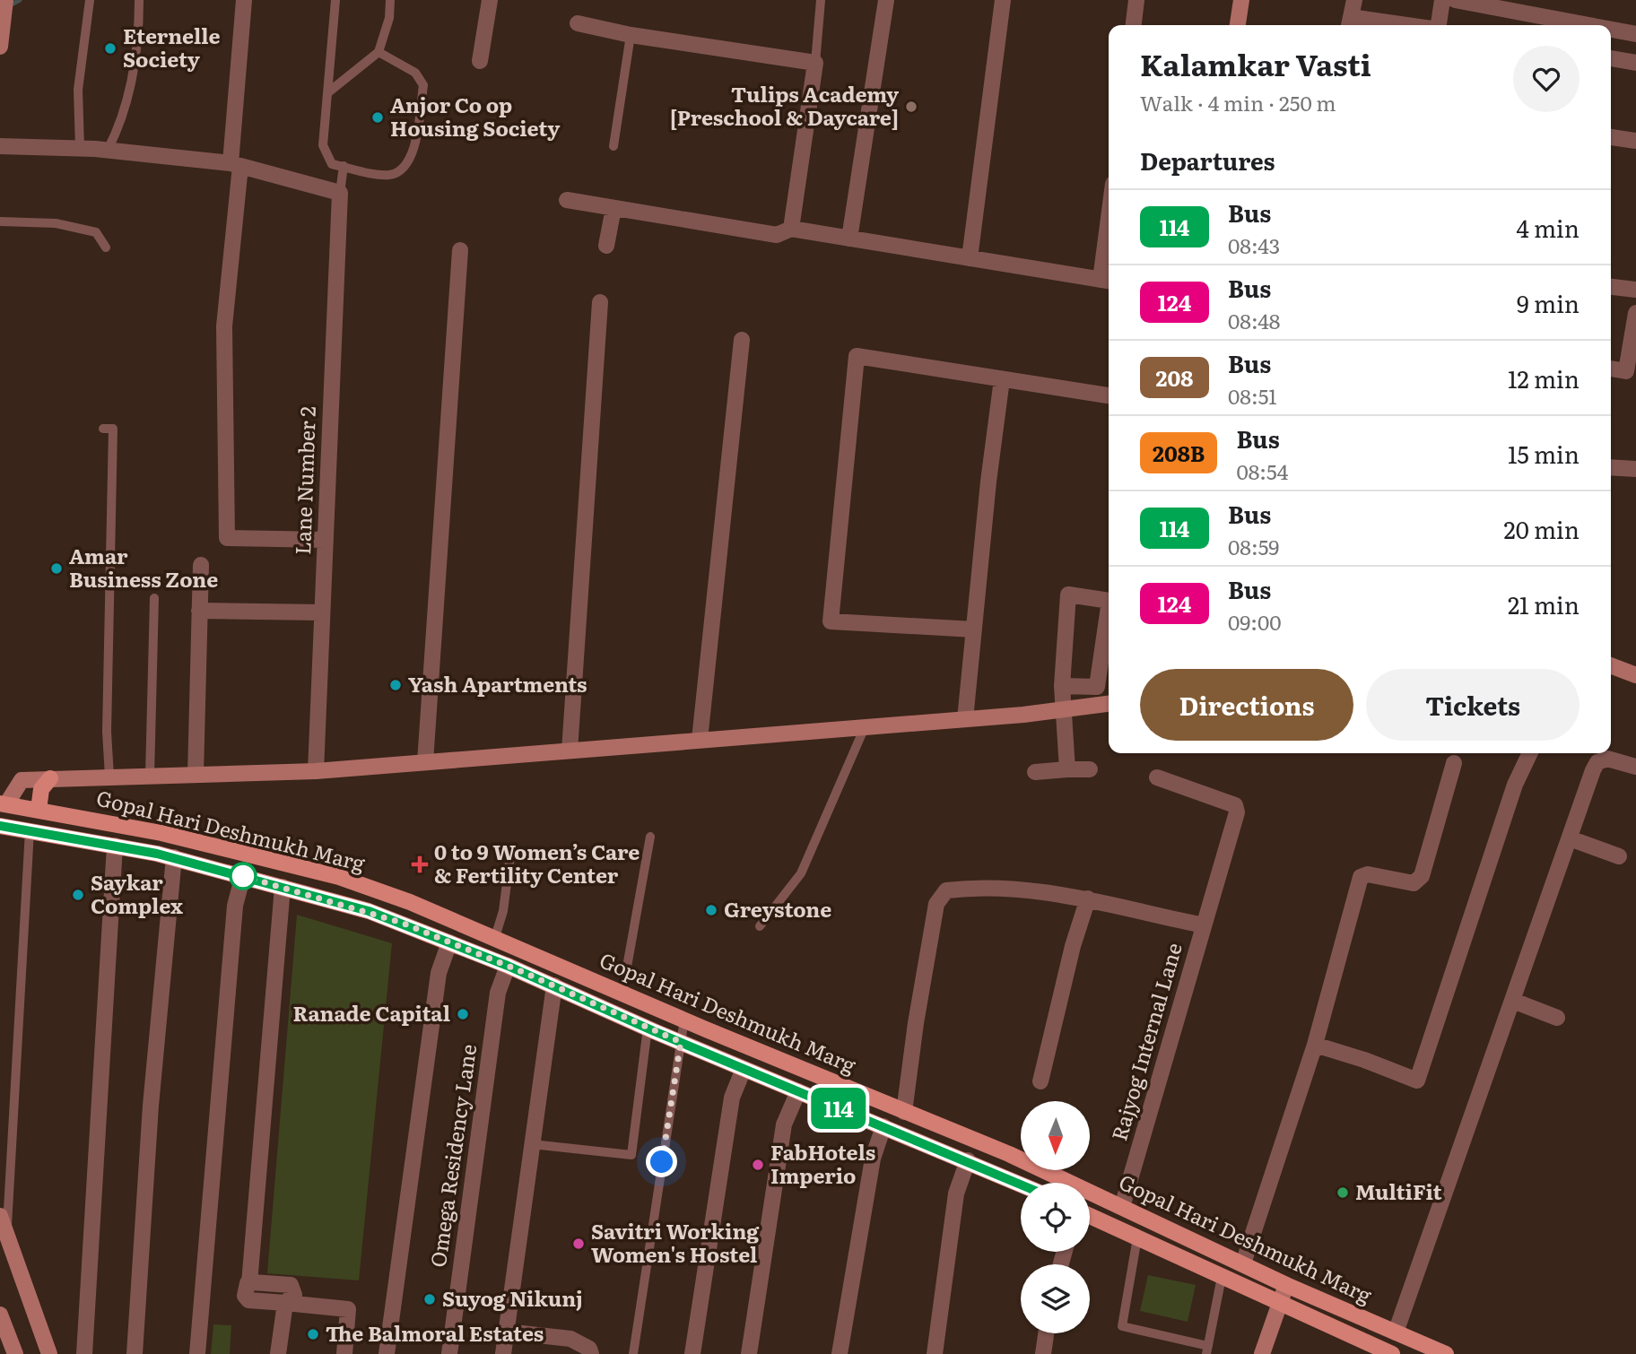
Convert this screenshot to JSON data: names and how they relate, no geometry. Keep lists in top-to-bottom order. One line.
{"streets":{"main road":["Gopal Hari Deshmukh Marg"],"street":["Lane Number 2","Rajyog Internal Lane","Omega Residency Lane"]},"crossings":[["Gopal Hari Deshmukh Marg","Rajyog Internal Lane"],["Gopal Hari Deshmukh Marg","Omega Residency Lane"]],"places":{"other":["Eternelle Society","Tulips Academy [Preschool & Daycare]","Anjor Co op Housing Society","Amar Business Zone","Yash Apartments","Saykar Complex","Greystone","Ranade Capital","FabHotels Imperio","MultiFit","Savitri Working Women's Hostel","Suyog Nikunj","The Balmoral Estates"],"health":["0 to 9 Women’s Care & Fertility Center"]},"lines":["bus line 114"],"north":"bottom","page":{"on_map":"114","heading":[["Kalamkar Vasti","Walk · 4 min · 250 m"],"Departures"],"list":[{"mark":"114","name":"Bus","note":"08:43","value":"4 min"},{"mark":"124","name":"Bus","note":"08:48","value":"9 min"},{"mark":"208","name":"Bus","note":"08:51","value":"12 min"},{"mark":"208B","name":"Bus","note":"08:54","value":"15 min"},{"mark":"114","name":"Bus","note":"08:59","value":"20 min"},{"mark":"124","name":"Bus","note":"09:00","value":"21 min"}],"buttons":["Directions","Tickets"]}}
